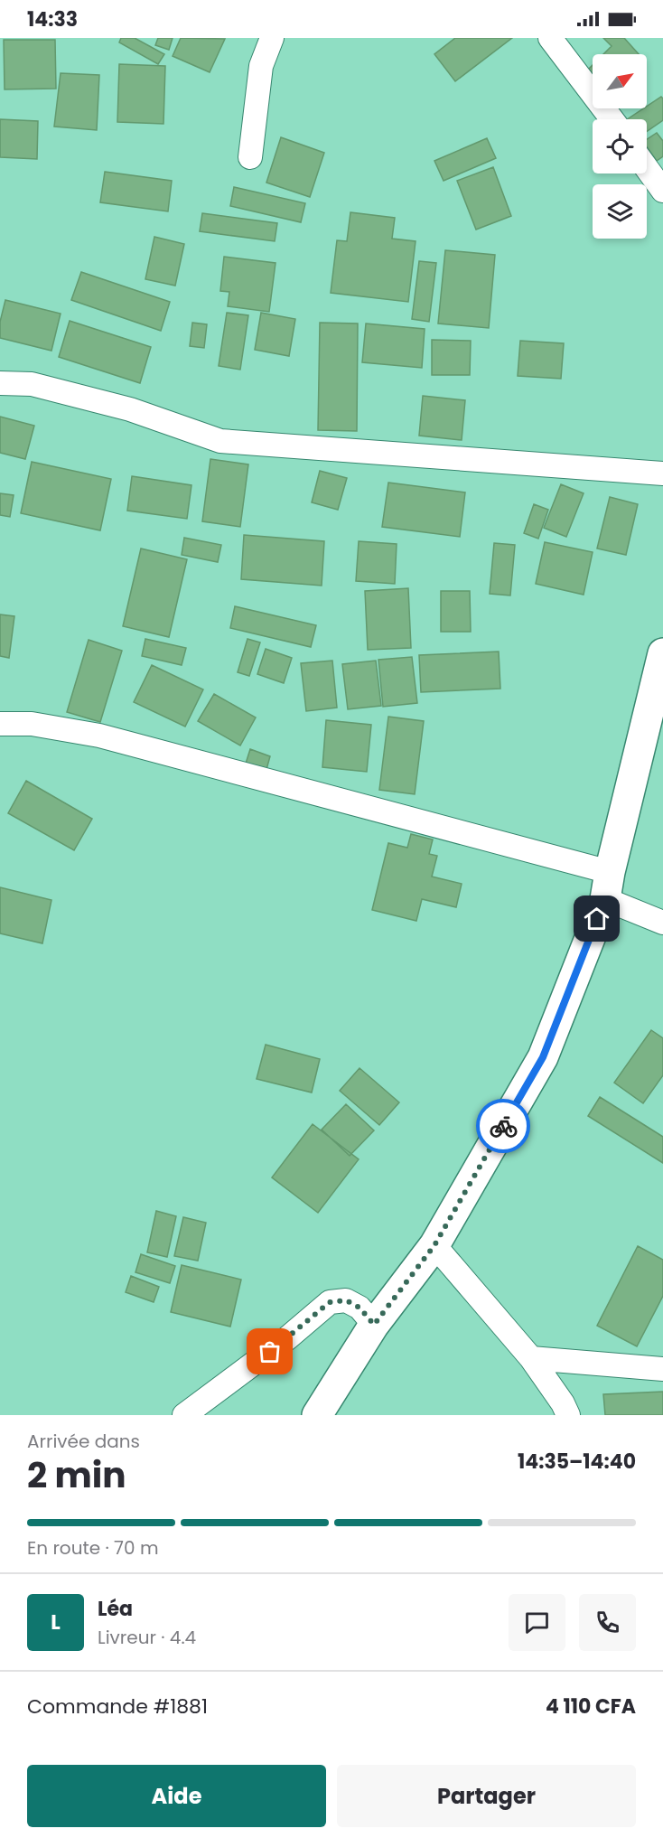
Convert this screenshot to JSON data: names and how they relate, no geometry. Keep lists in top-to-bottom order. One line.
{"north":"top right","page":{"status":"14:33","heading":["2 min","Arrivée dans","14:35–14:40"],"panel":["Léa","Livreur · 4.4","Commande #1881","4 110 CFA"],"bar":"En route · 70 m","round":"L","buttons":["Aide","Partager"]}}
